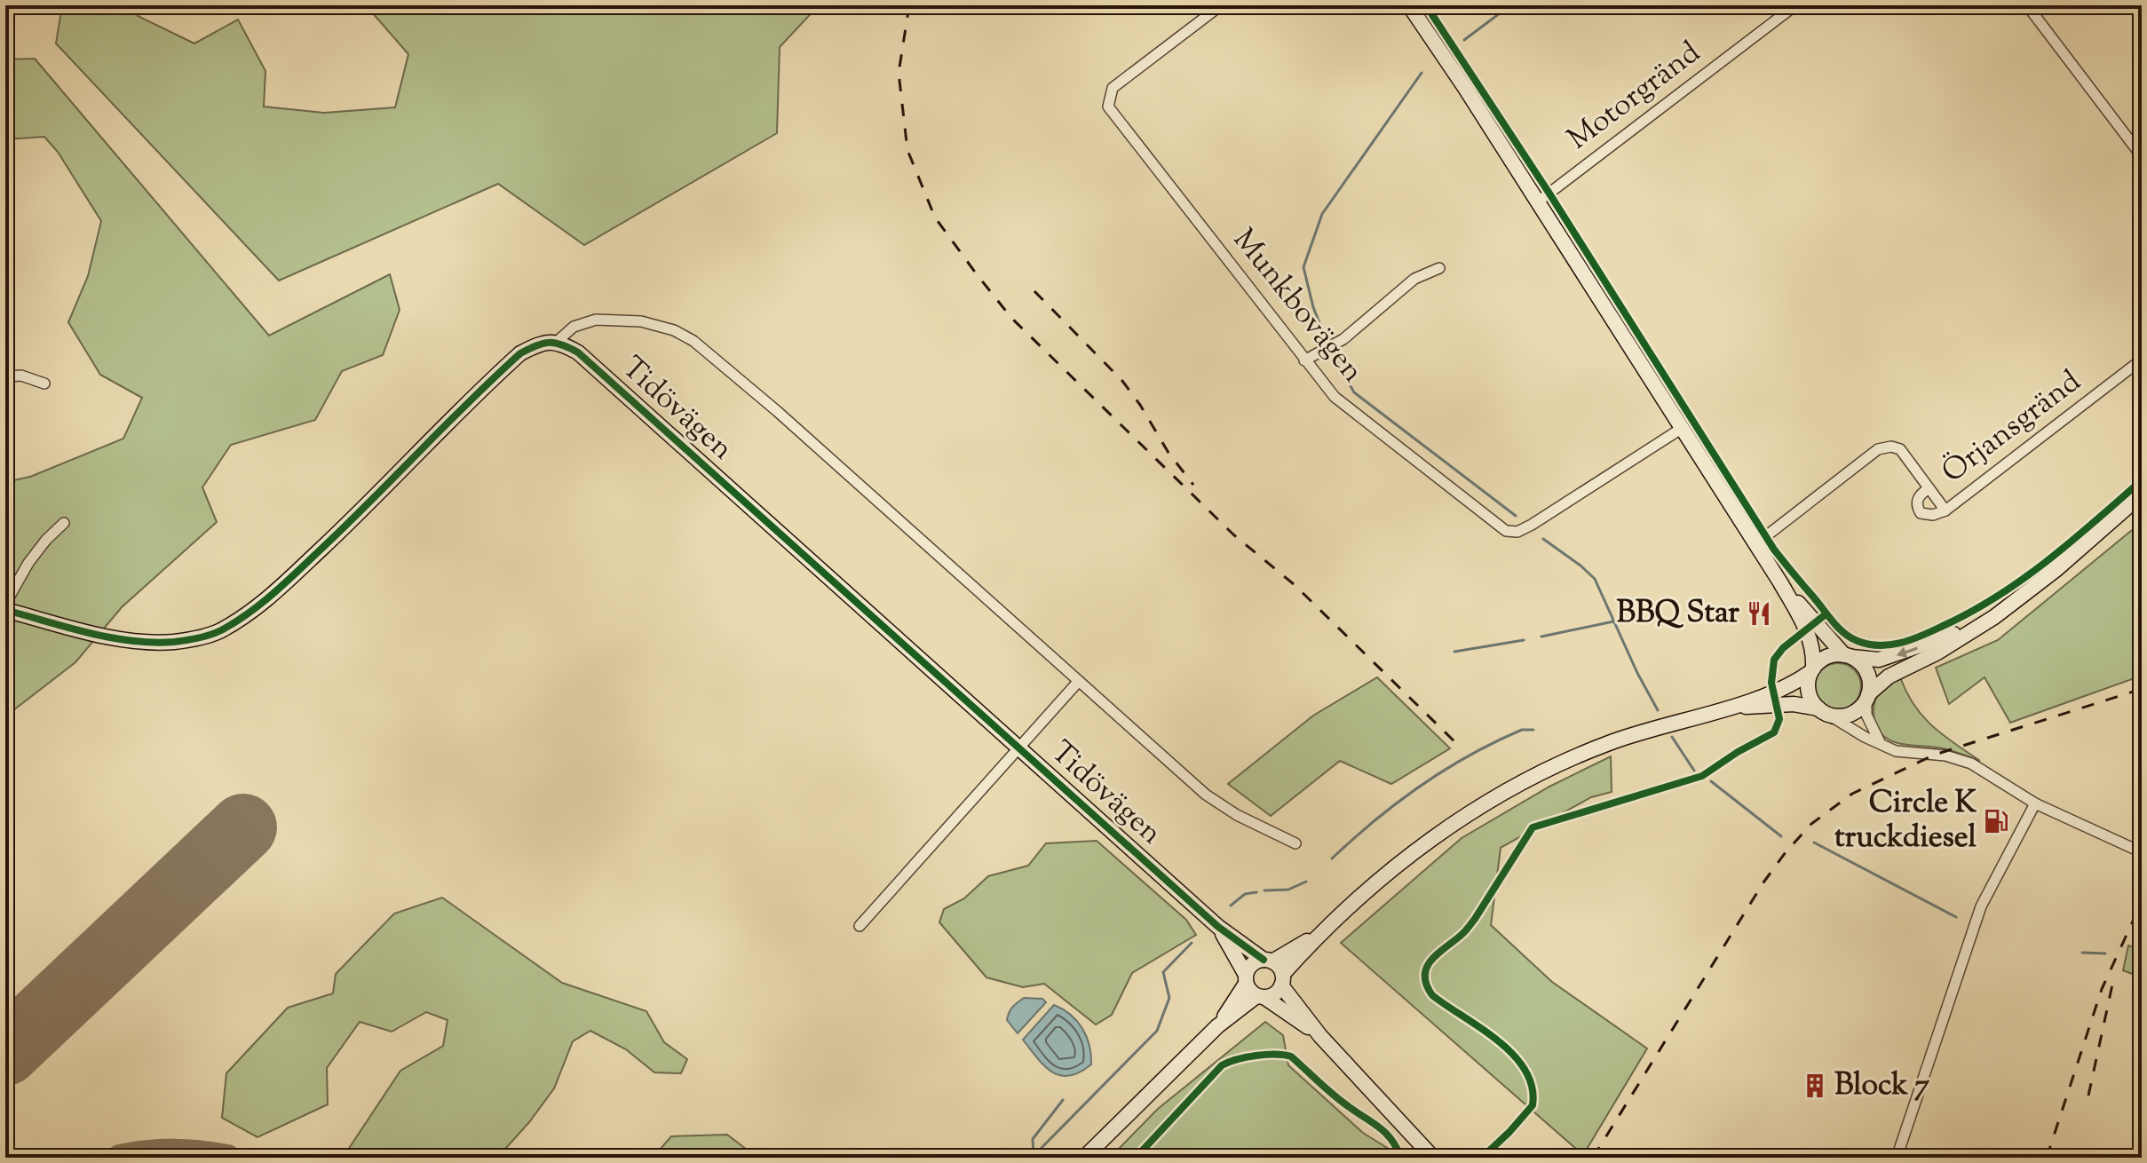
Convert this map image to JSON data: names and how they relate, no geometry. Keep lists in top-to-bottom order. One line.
{"streets":{"street":["Motorgränd","Munkbovägen","Tidövägen","Örjansgränd"]},"places":{"restaurant":["BBQ Star"],"fuel station":["Circle K truckdiesel"],"building":["Block 7"]}}
